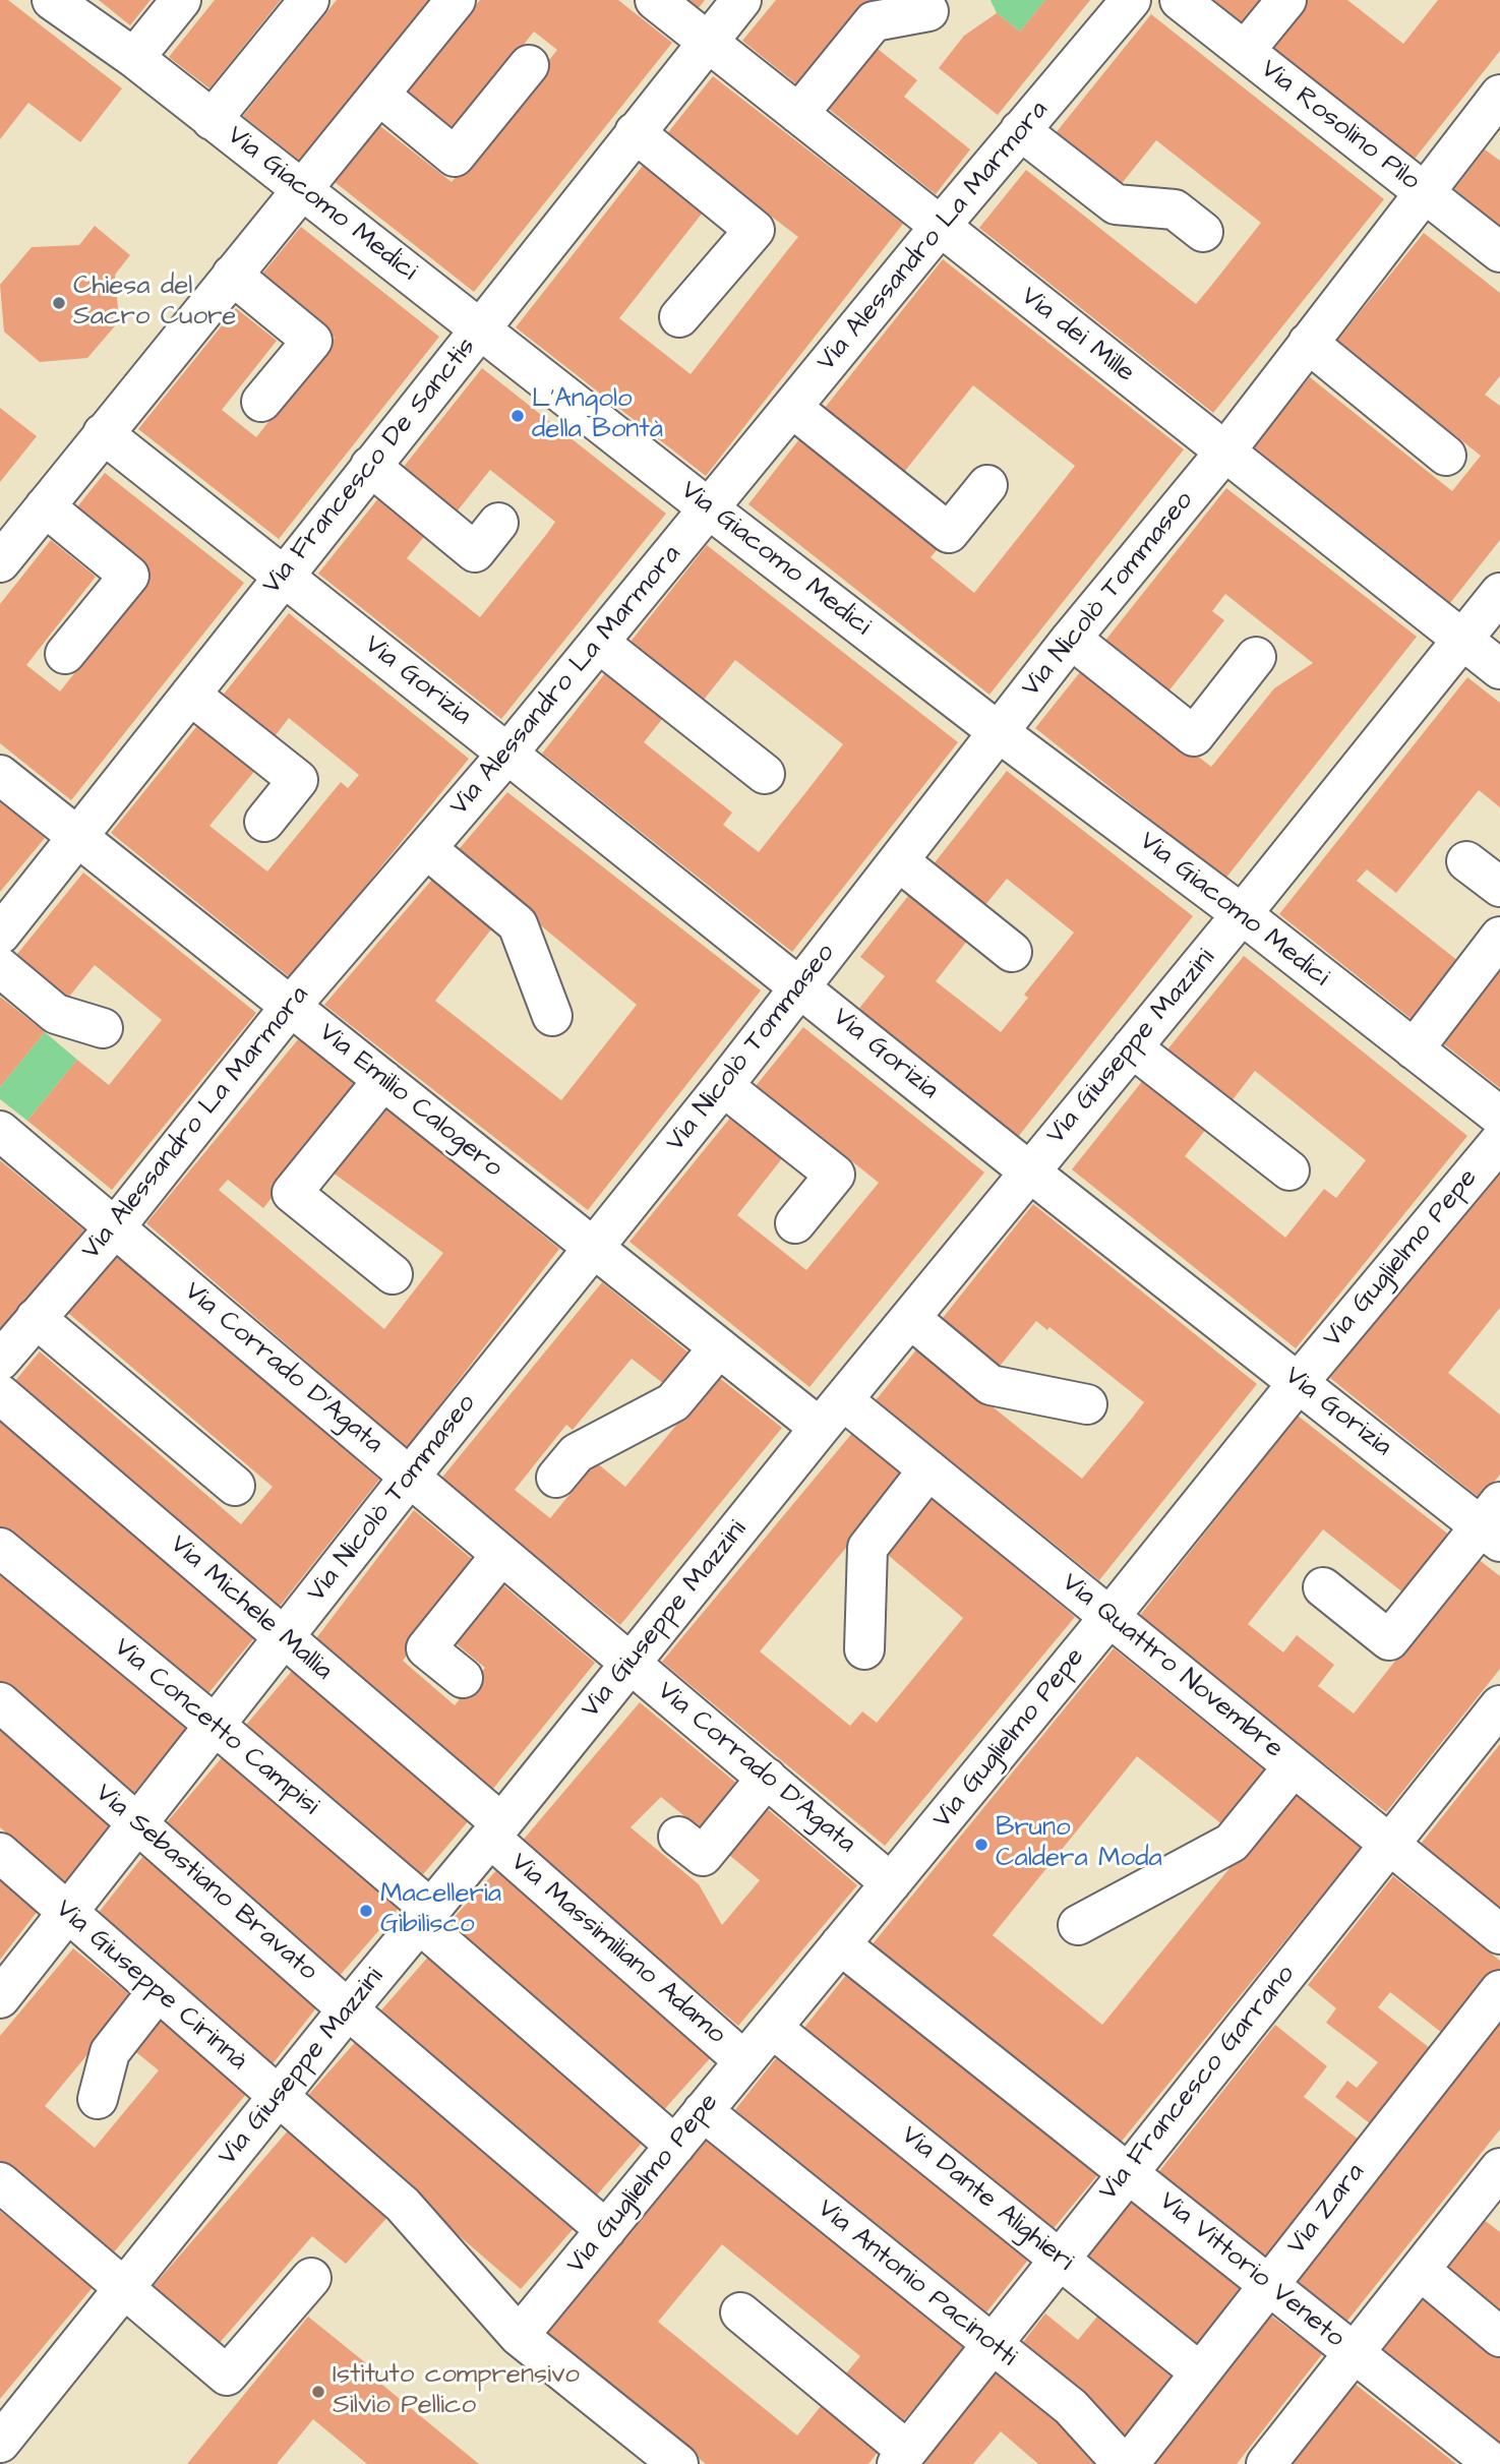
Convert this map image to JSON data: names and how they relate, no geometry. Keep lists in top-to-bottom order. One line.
{"streets":{"street":["Via Rosolino Pilo","Via Giacomo Medici","Via Alessandro La Marmora","Via dei Mille","Via Francesco De Sanctis","Via Nicolò Tommaseo","Via Gorizia","Via Giuseppe Mazzini","Via Emilio Calogero","Via Guglielmo Pepe","Via Corrado D'Agata","Via Michele Mallia","Via Quattro Novembre","Via Concetto Campisi","Via Sebastiano Bravato","Via Massimiliano Adamo","Via Giuseppe Cirinnà","Via Francesco Garrano","Via Dante Alighieri","Via Zara","Via Vittorio Veneto","Via Antonio Pacinotti"]},"crossings":[["Via Rosolino Pilo","Via Nicolò Tommaseo"],["Via Giacomo Medici","Via Alessandro La Marmora"],["Via Giacomo Medici","Via Francesco De Sanctis"],["Via Giacomo Medici","Via Nicolò Tommaseo"],["Via Giacomo Medici","Via Giuseppe Mazzini"],["Via Alessandro La Marmora","Via dei Mille"],["Via Alessandro La Marmora","Via Gorizia"],["Via Alessandro La Marmora","Via Emilio Calogero"],["Via Alessandro La Marmora","Via Corrado D'Agata"],["Via dei Mille","Via Francesco De Sanctis"],["Via dei Mille","Via Nicolò Tommaseo"],["Via dei Mille","Via Giuseppe Mazzini"],["Via Francesco De Sanctis","Via Gorizia"],["Via Francesco De Sanctis","Via Emilio Calogero"],["Via Nicolò Tommaseo","Via Gorizia"],["Via Nicolò Tommaseo","Via Emilio Calogero"],["Via Nicolò Tommaseo","Via Corrado D'Agata"],["Via Nicolò Tommaseo","Via Michele Mallia"],["Via Nicolò Tommaseo","Via Concetto Campisi"],["Via Nicolò Tommaseo","Via Sebastiano Bravato"],["Via Nicolò Tommaseo","Via Giuseppe Cirinnà"],["Via Gorizia","Via Giuseppe Mazzini"],["Via Gorizia","Via Guglielmo Pepe"],["Via Giuseppe Mazzini","Via Emilio Calogero"],["Via Giuseppe Mazzini","Via Corrado D'Agata"],["Via Giuseppe Mazzini","Via Michele Mallia"],["Via Giuseppe Mazzini","Via Quattro Novembre"],["Via Giuseppe Mazzini","Via Concetto Campisi"],["Via Giuseppe Mazzini","Via Sebastiano Bravato"],["Via Giuseppe Mazzini","Via Massimiliano Adamo"],["Via Giuseppe Mazzini","Via Giuseppe Cirinnà"],["Via Emilio Calogero","Via Quattro Novembre"],["Via Guglielmo Pepe","Via Corrado D'Agata"],["Via Guglielmo Pepe","Via Quattro Novembre"],["Via Guglielmo Pepe","Via Concetto Campisi"],["Via Guglielmo Pepe","Via Sebastiano Bravato"],["Via Guglielmo Pepe","Via Massimiliano Adamo"],["Via Guglielmo Pepe","Via Giuseppe Cirinnà"],["Via Guglielmo Pepe","Via Dante Alighieri"],["Via Guglielmo Pepe","Via Vittorio Veneto"],["Via Guglielmo Pepe","Via Antonio Pacinotti"],["Via Michele Mallia","Via Massimiliano Adamo"],["Via Quattro Novembre","Via Francesco Garrano"],["Via Francesco Garrano","Via Dante Alighieri"],["Via Francesco Garrano","Via Vittorio Veneto"],["Via Francesco Garrano","Via Antonio Pacinotti"],["Via Dante Alighieri","Via Zara"],["Via Zara","Via Vittorio Veneto"]],"places":["Chiesa del Sacro Cuore","L'Angolo della Bontà","Bruno Caldera Moda","Macelleria Gibilisco","Istituto comprensivo Silvio Pellico"]}
